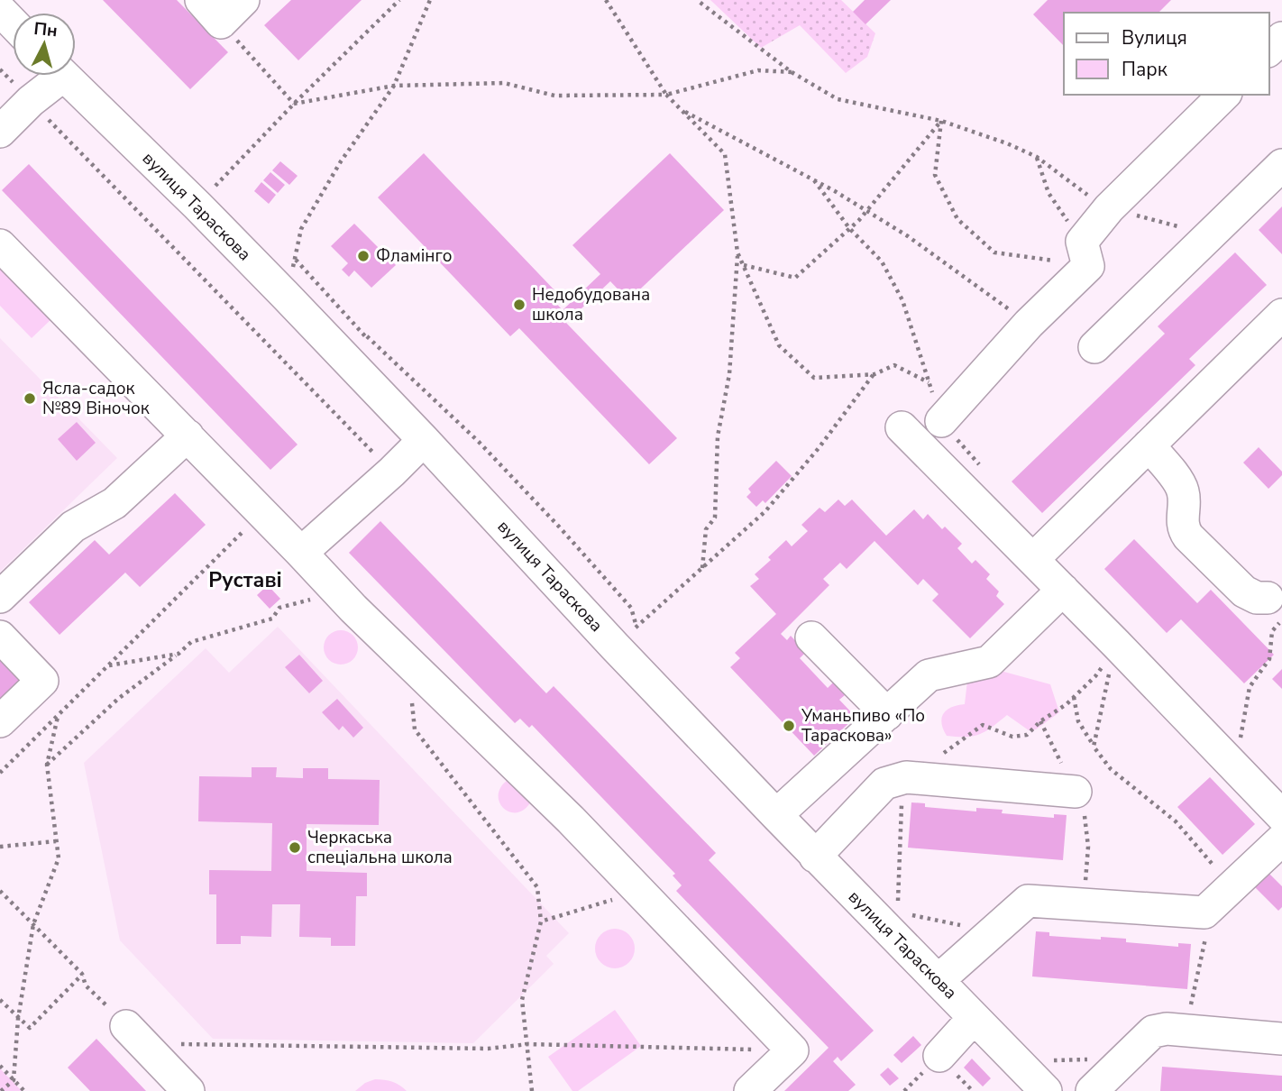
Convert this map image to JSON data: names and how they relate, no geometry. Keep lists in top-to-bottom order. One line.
{"streets":{"street":["вулиця Тараскова"]},"districts":["Руставі"],"places":["Фламінго","Недобудована школа","Ясла-садок №89 Віночок","Уманьпиво «По Тараскова»","Черкаська спеціальна школа"],"legend":["Вулиця","Парк"],"north":"top"}
